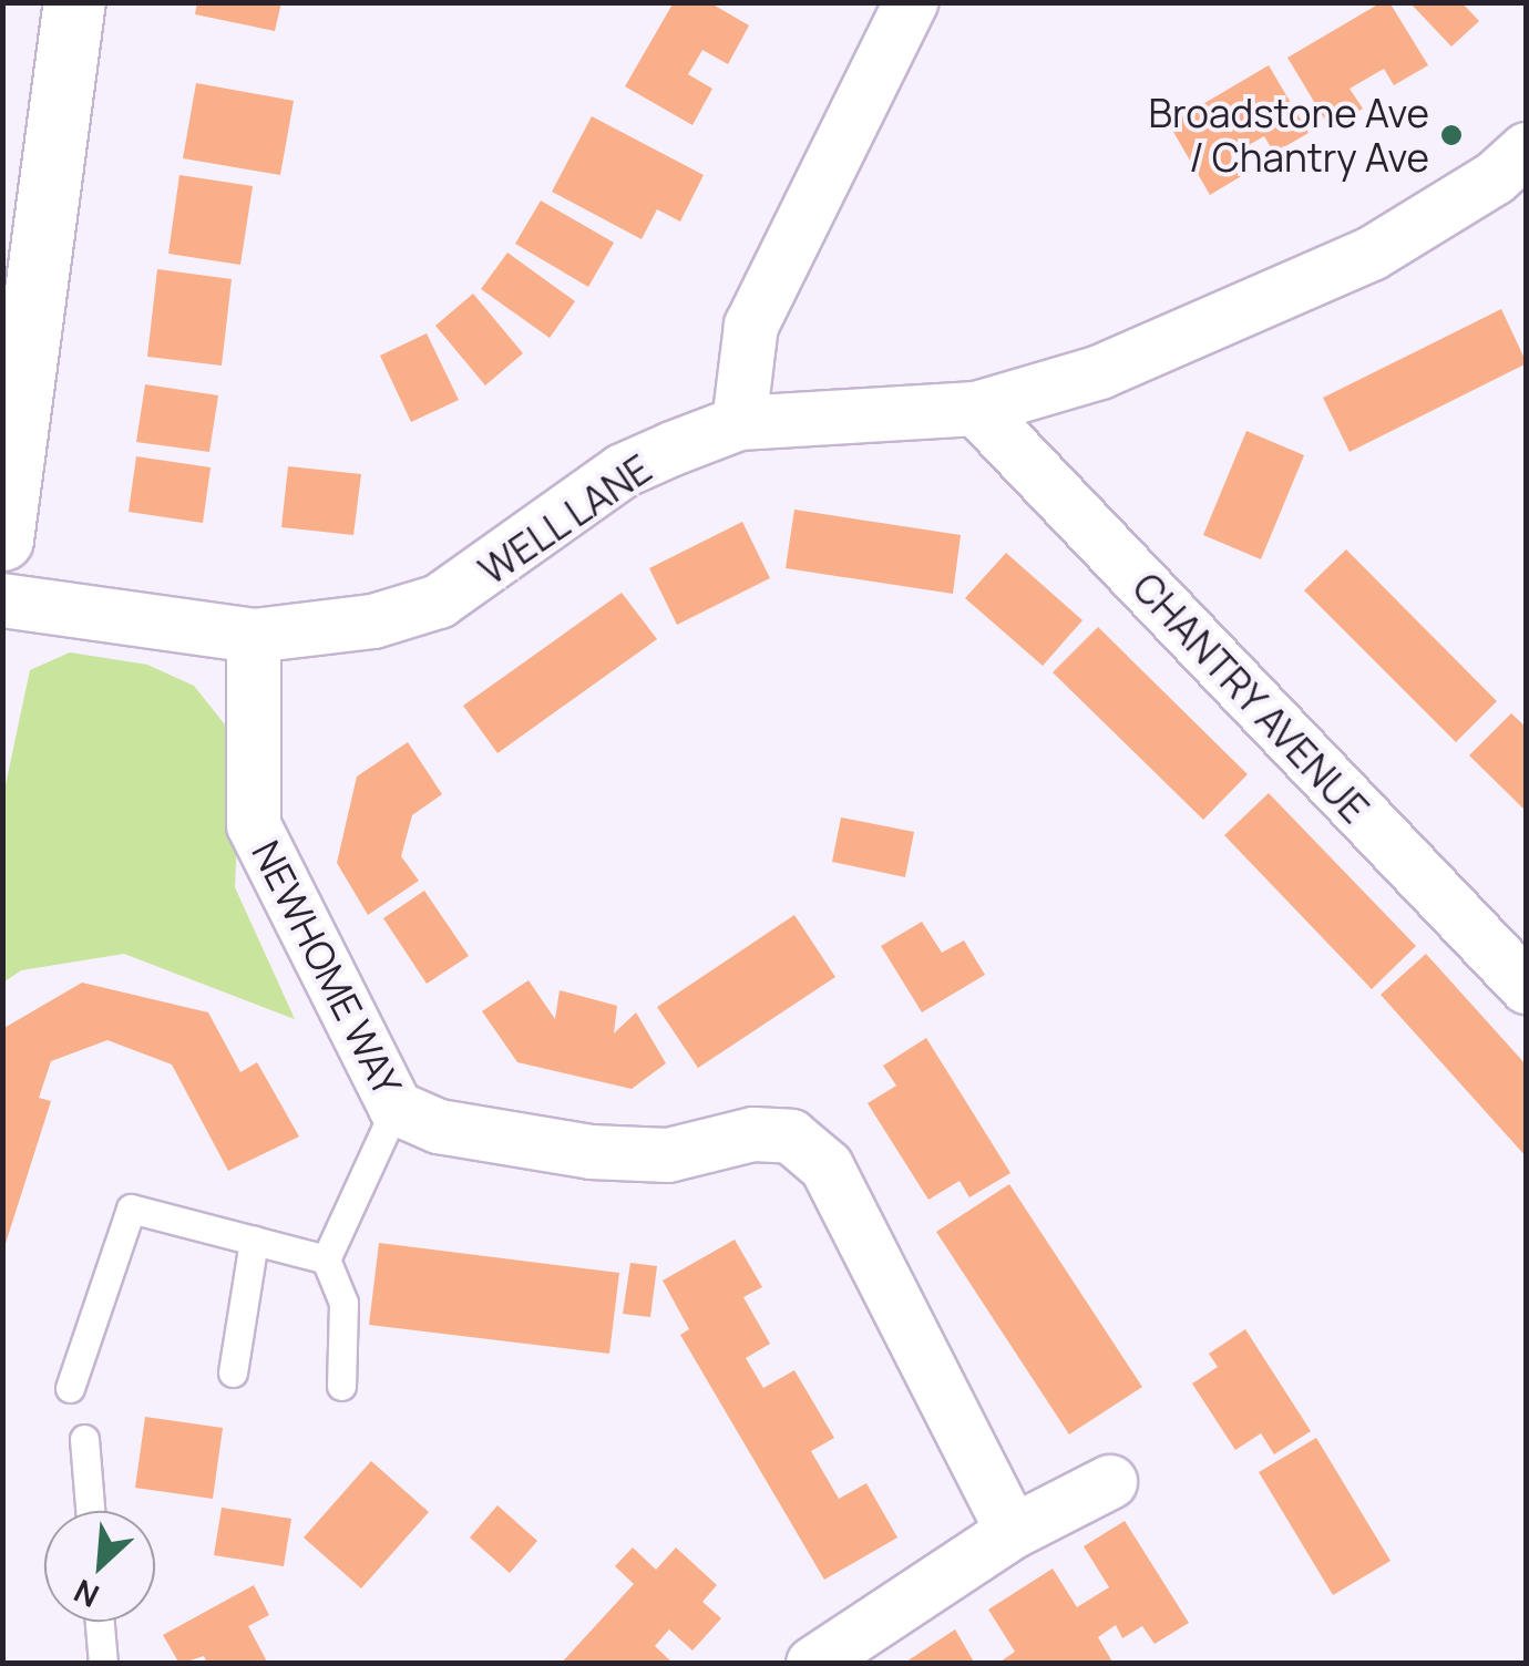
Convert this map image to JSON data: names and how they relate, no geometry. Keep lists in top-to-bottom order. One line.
{"streets":{"street":["WELL LANE","CHANTRY AVENUE","NEWHOME WAY"]},"crossings":[["WELL LANE","CHANTRY AVENUE"],["WELL LANE","NEWHOME WAY"]],"places":["Broadstone Ave / Chantry Ave"],"north":"bottom left"}
